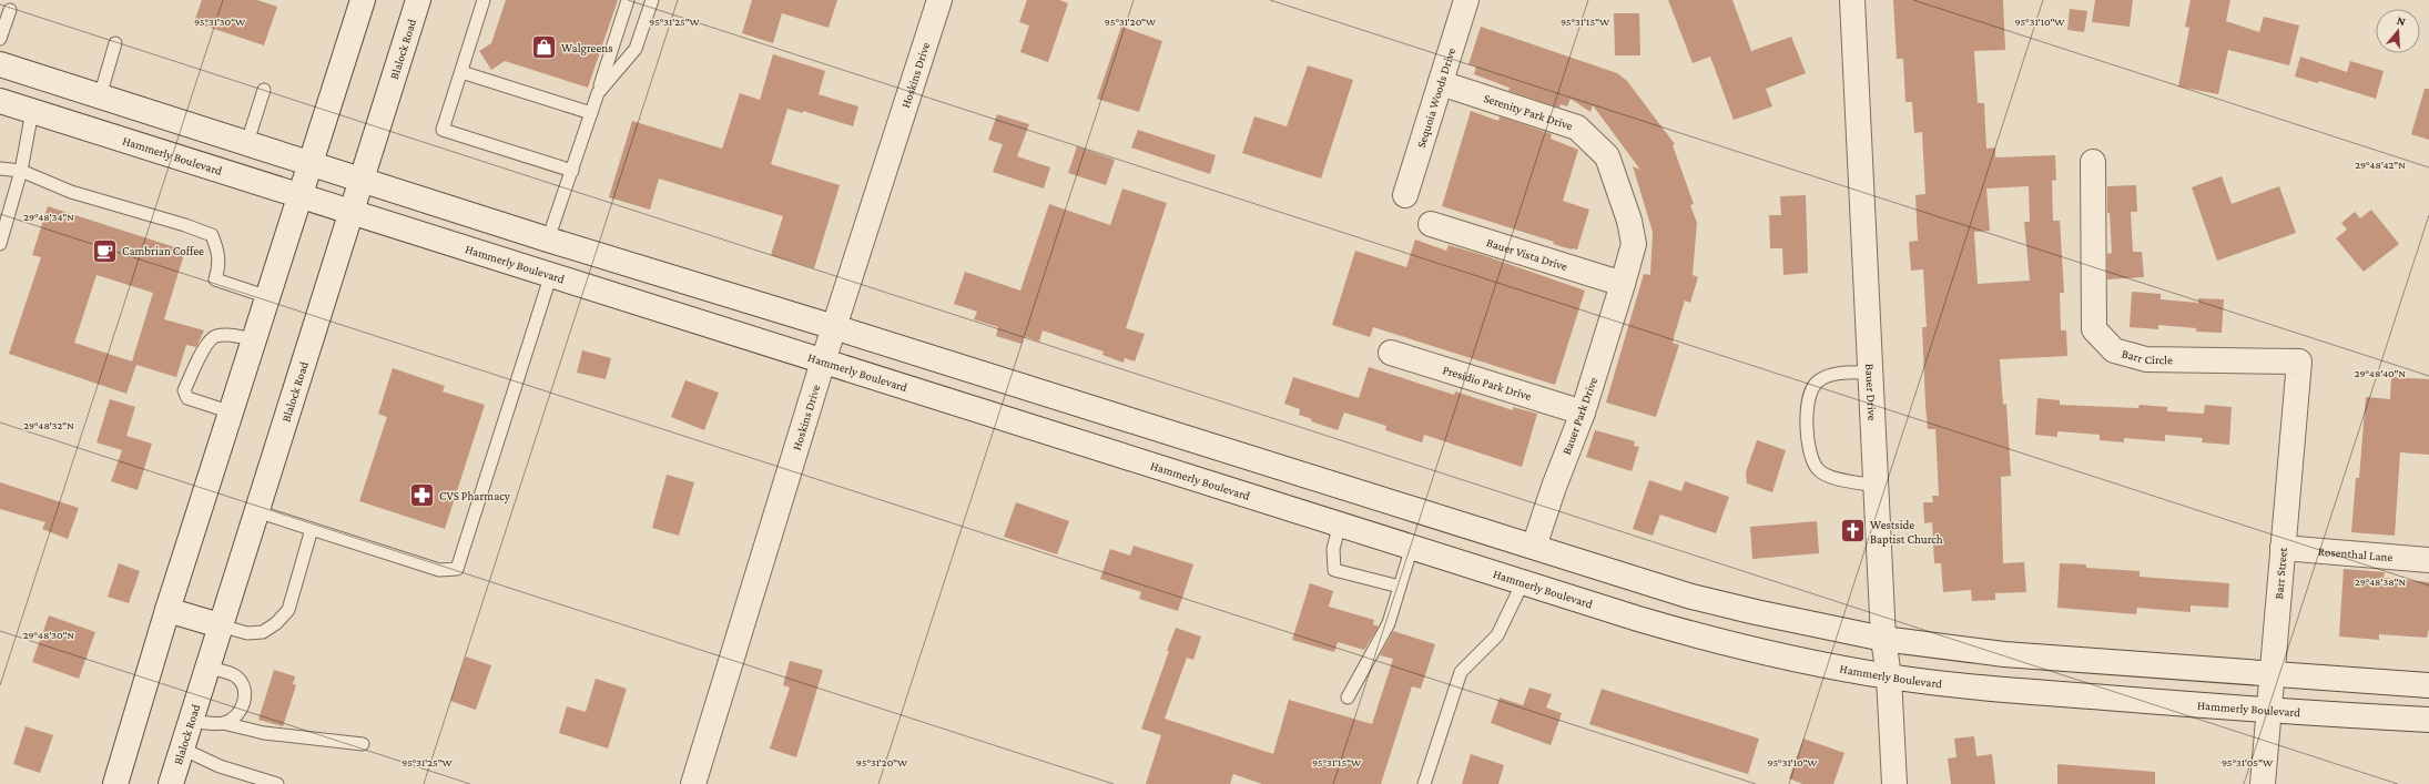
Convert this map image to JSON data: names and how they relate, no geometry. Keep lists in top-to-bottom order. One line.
{"streets":{"main road":["Blalock Road","Hoskins Drive","Sequoia Woods Drive","Serenity Park Drive","Hammerly Boulevard","Bauer Vista Drive","Barr Circle","Presidio Park Drive","Bauer Drive","Bauer Park Drive","Rosenthal Lane","Barr Street"]},"crossings":[["Blalock Road","Hammerly Boulevard"],["Hoskins Drive","Hammerly Boulevard"],["Sequoia Woods Drive","Serenity Park Drive"],["Serenity Park Drive","Bauer Vista Drive"],["Serenity Park Drive","Bauer Park Drive"],["Hammerly Boulevard","Bauer Drive"],["Hammerly Boulevard","Bauer Park Drive"],["Hammerly Boulevard","Barr Street"],["Bauer Vista Drive","Bauer Park Drive"],["Barr Circle","Barr Street"],["Presidio Park Drive","Bauer Park Drive"],["Rosenthal Lane","Barr Street"]],"places":{"shop":["Walgreens"],"cafe":["Cambrian Coffee"],"pharmacy":["CVS Pharmacy"],"church":["Westside Baptist Church"]},"north":"top","coordinates":["95°31'30\"W","95°31'25\"W","95°31'20\"W","95°31'15\"W","95°31'10\"W","29°48'42\"N","29°48'34\"N","29°48'40\"N","29°48'32\"N","29°48'38\"N","29°48'30\"N","95°31'05\"W"]}
